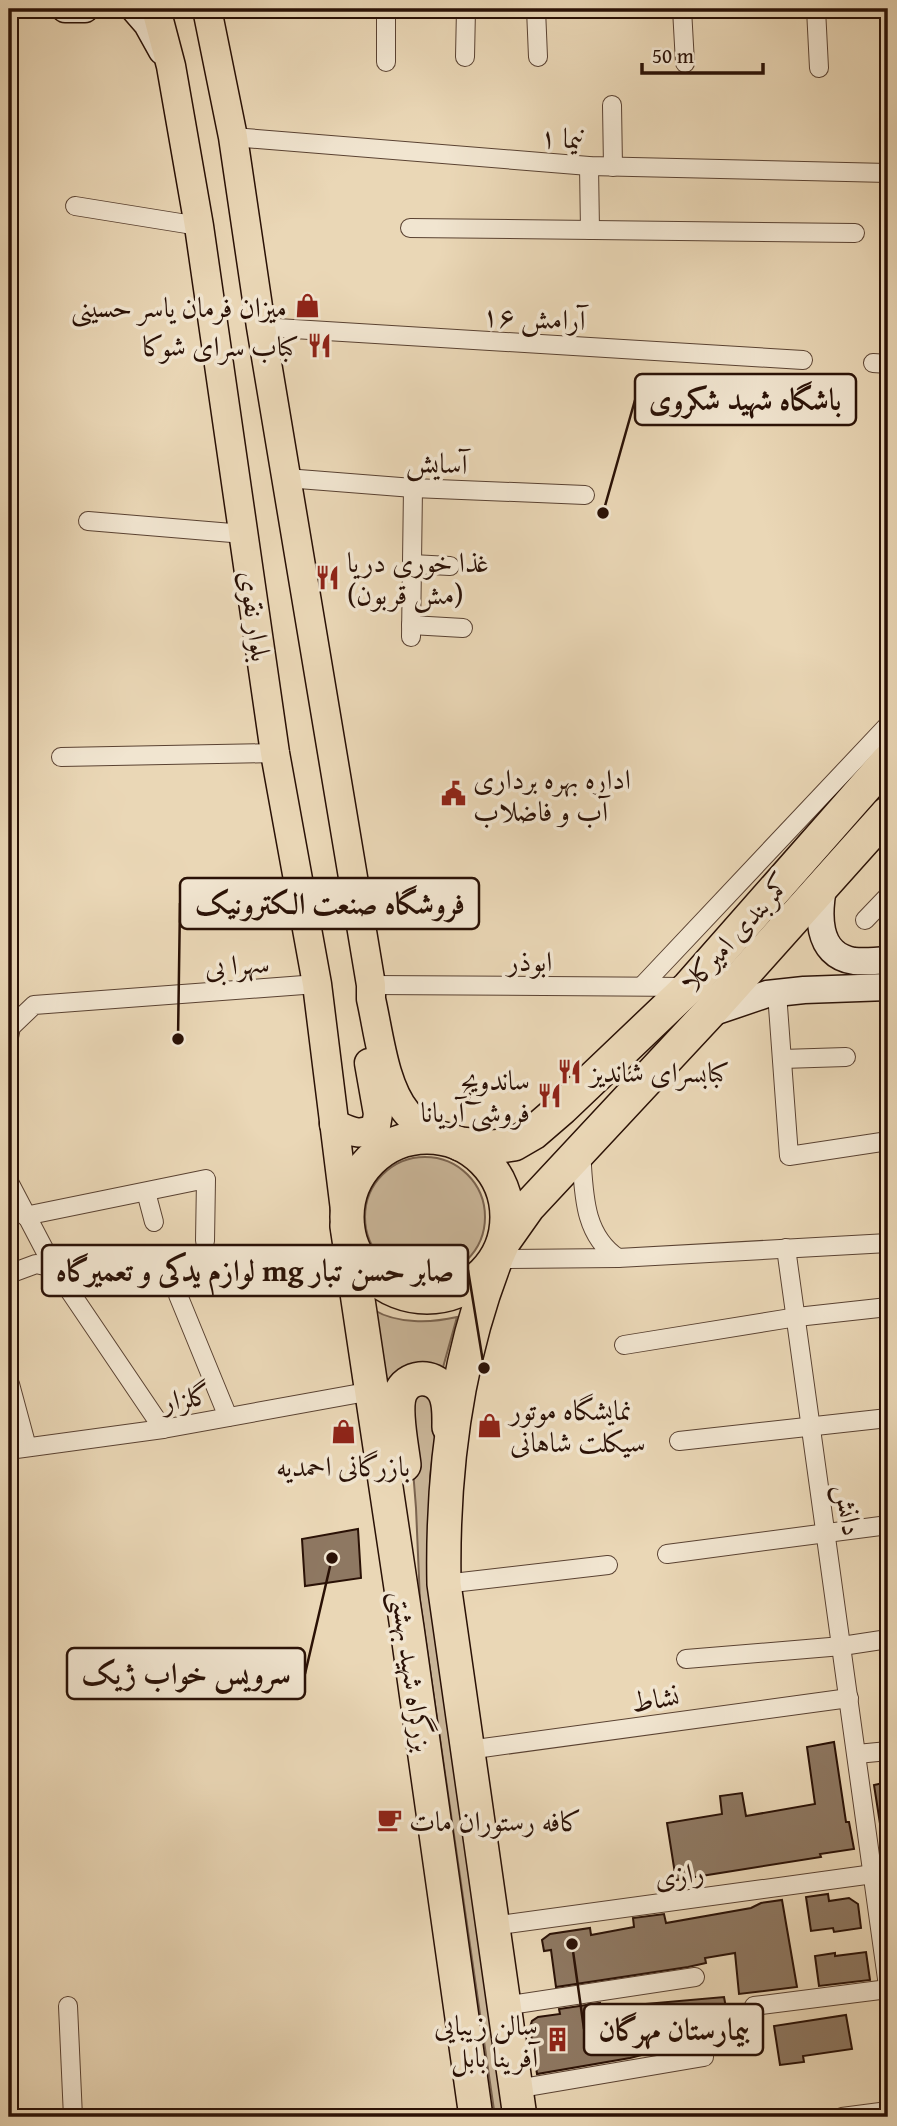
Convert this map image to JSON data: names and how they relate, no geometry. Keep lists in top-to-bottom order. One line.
{"streets":{"highway":["کمربندی امیرکلا","بزرگراه شهید بهشتی"],"main road":["بلوار نقوی"],"street":["نیما ۱","آرامش ۱۶","آسایش","ابوذر","سهرا بی","گلزار","دانش","نشاط","رازی"]},"crossings":[["نیما ۱","بلوار نقوی"],["آرامش ۱۶","بلوار نقوی"],["آسایش","بلوار نقوی"],["بلوار نقوی","کمربندی امیرکلا"],["بلوار نقوی","ابوذر"],["بلوار نقوی","سهرا بی"],["بلوار نقوی","بزرگراه شهید بهشتی"],["کمربندی امیرکلا","ابوذر"],["کمربندی امیرکلا","بزرگراه شهید بهشتی"],["گلزار","بزرگراه شهید بهشتی"],["دانش","نشاط"],["دانش","رازی"],["بزرگراه شهید بهشتی","نشاط"],["بزرگراه شهید بهشتی","رازی"]],"places":{"shop":["میزان فرمان یاسر حسینی","نمایشگاه موتور سیکلت شاهانی","بازرگانی احمدیه"],"restaurant":["کباب سرای شوکا","غذا خوری دریا (مش قربون)","کبابسرای شاندیز","ساندویچ فروشی آریانا"],"other":["باشگاه شهید شکروی","فروشگاه صنعت الکترونیک","لوازم یدکی و تعمیرگاه mg صابر حسن تبار","سرویس خواب ژیک","بیمارستان مهرگان"],"public building":["اداره بهره برداری آب و فاضلاب"],"cafe":["کافه رستوران مات"],"building":["سالن زیبایی آفرینا بابل"]},"scale_bar":"50 m"}
